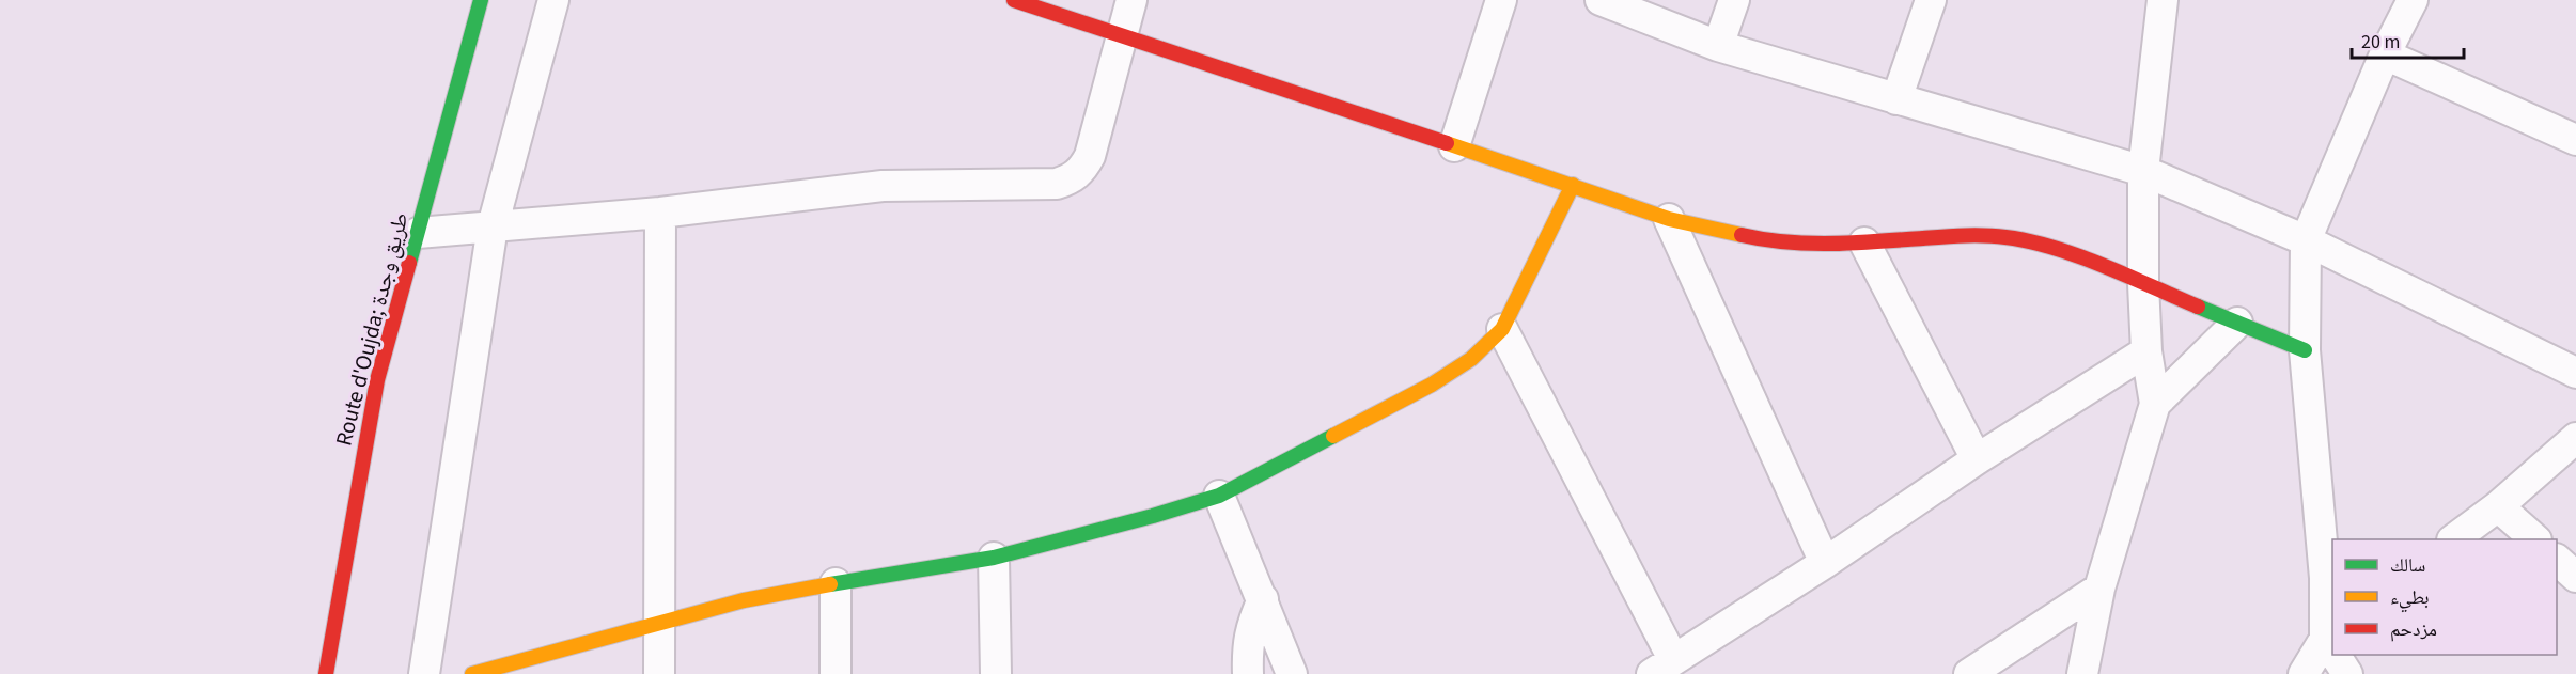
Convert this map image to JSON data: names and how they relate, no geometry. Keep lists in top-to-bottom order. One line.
{"streets":{"street":["Route d'Oujda; طريق وجدة"]},"legend":["سالك","بطيء","مزدحم"],"scale_bar":"20 m"}
